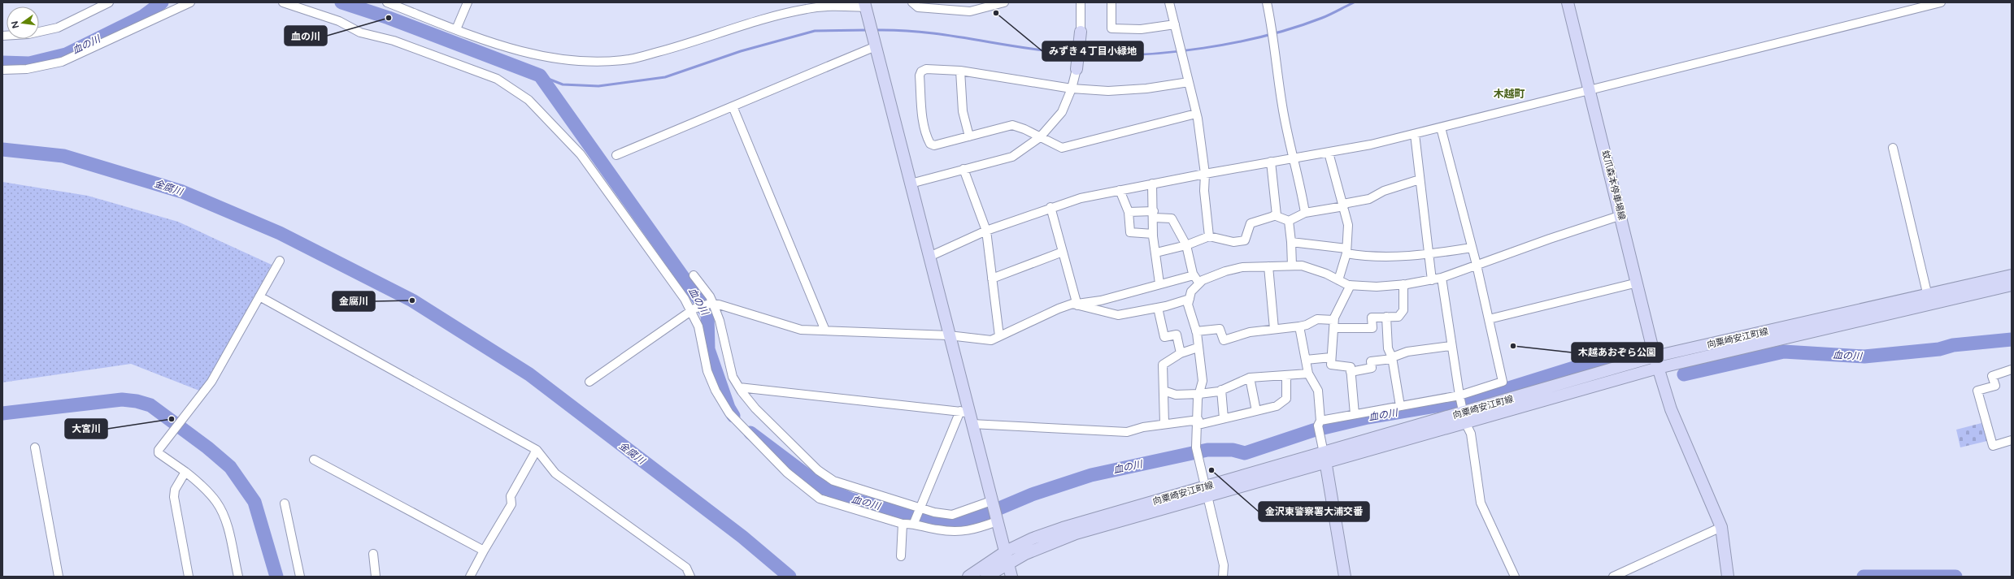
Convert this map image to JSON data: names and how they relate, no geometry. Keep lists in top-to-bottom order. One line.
{"streets":{"main road":["蚊爪森本停車場線","向粟崎安江町線"]},"crossings":[["蚊爪森本停車場線","向粟崎安江町線"]],"districts":["木越町"],"water":["血の川","金腐川"],"places":["みずき４丁目小緑地","血の川","金腐川","木越あおぞら公園","大宮川","金沢東警察署大浦交番"],"north":"left"}
